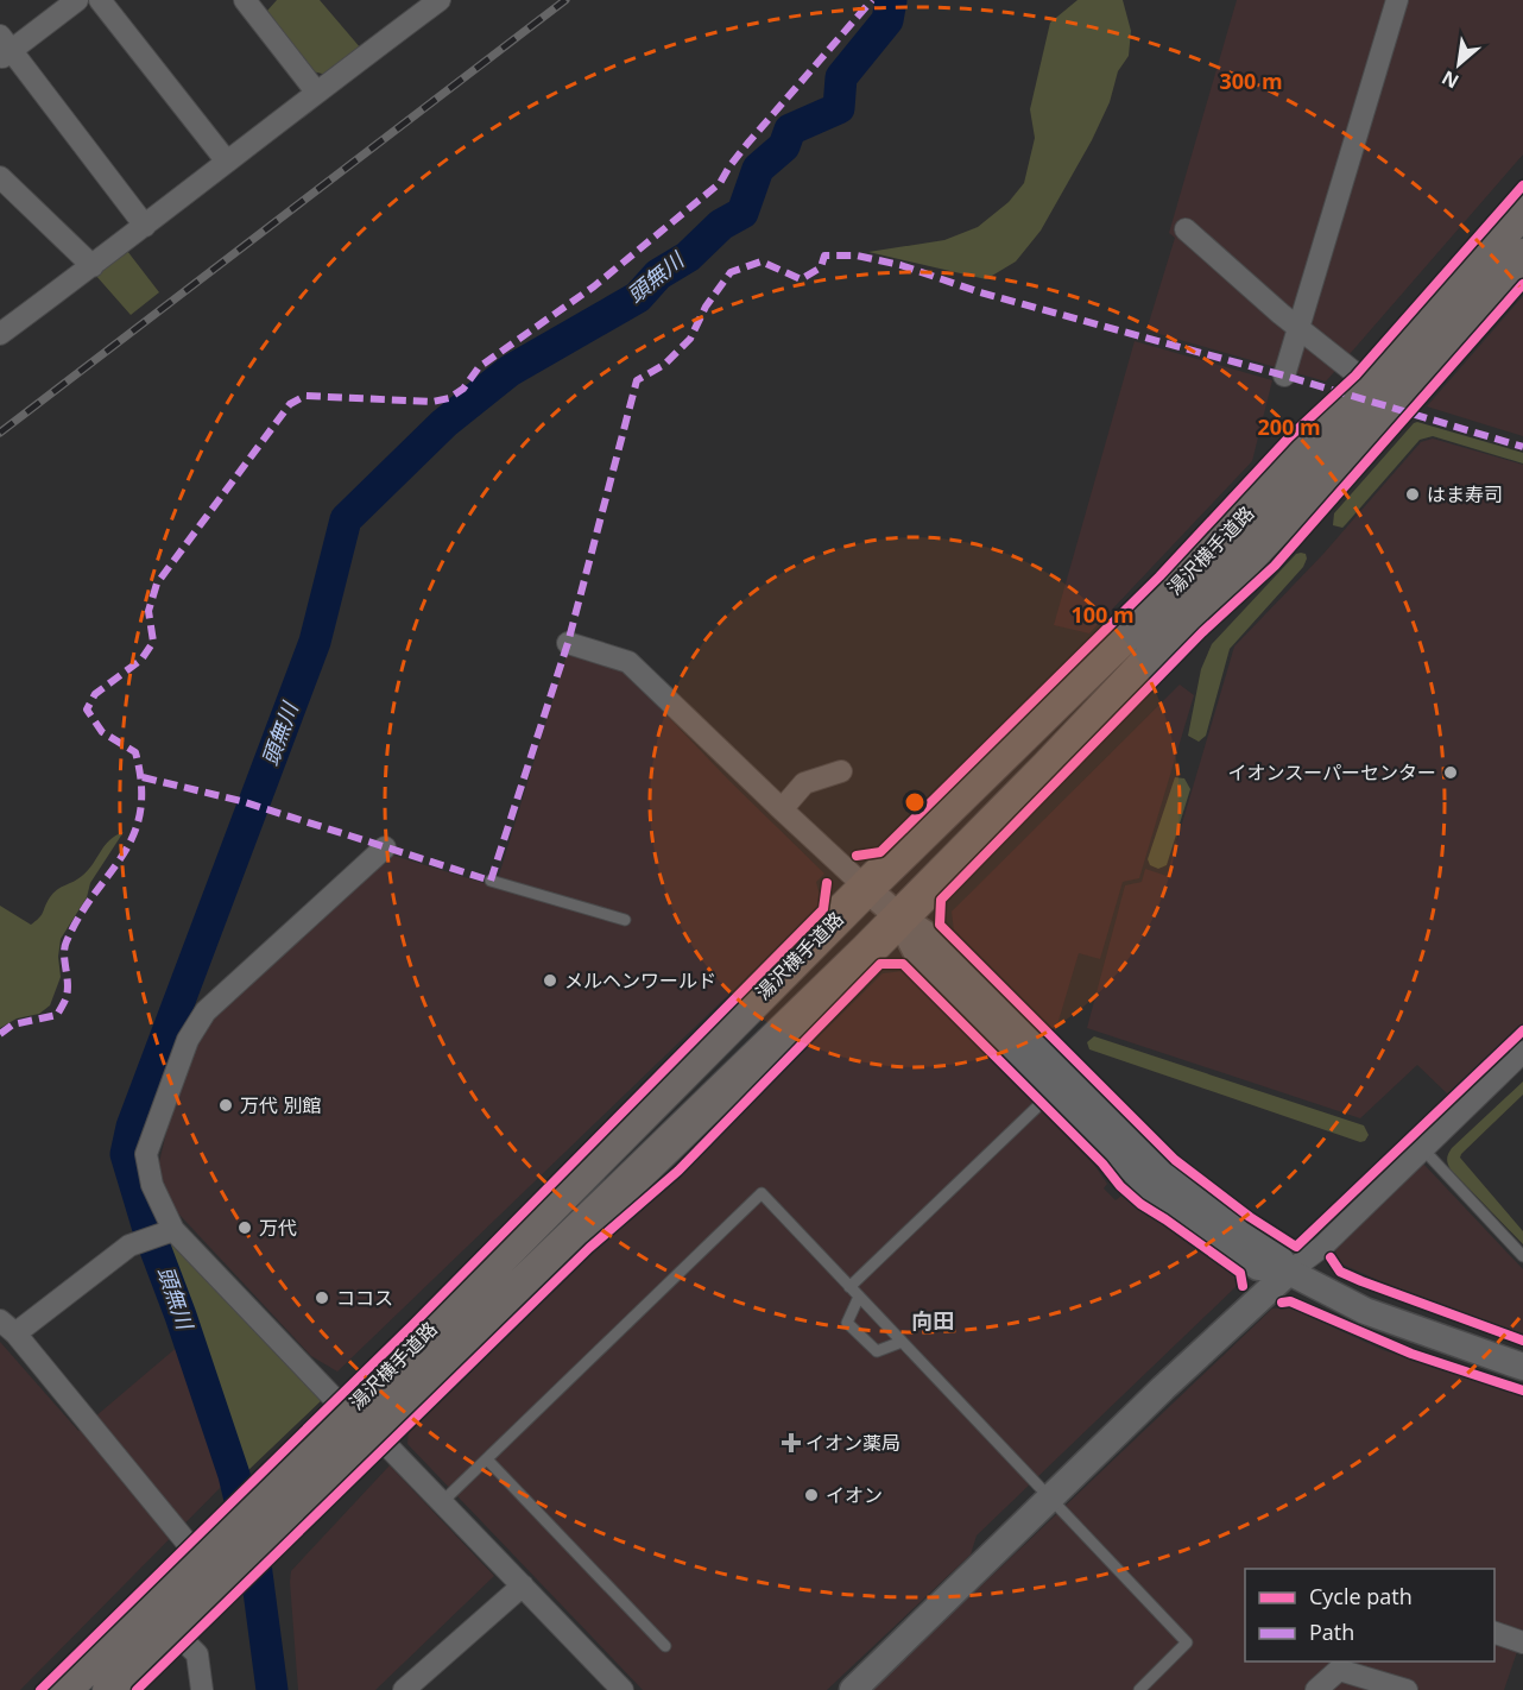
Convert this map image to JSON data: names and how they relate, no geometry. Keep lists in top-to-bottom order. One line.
{"streets":{"highway":["湯沢横手道路"]},"districts":["向田"],"water":["頭無川"],"places":{"other":["はま寿司","イオンスーパーセンター","メルヘンワールド","万代 別館","万代","ココス","イオン"],"health":["イオン薬局"]},"legend":["Cycle path","Path"],"north":"bottom left","rings":["300 m","200 m","100 m"]}
